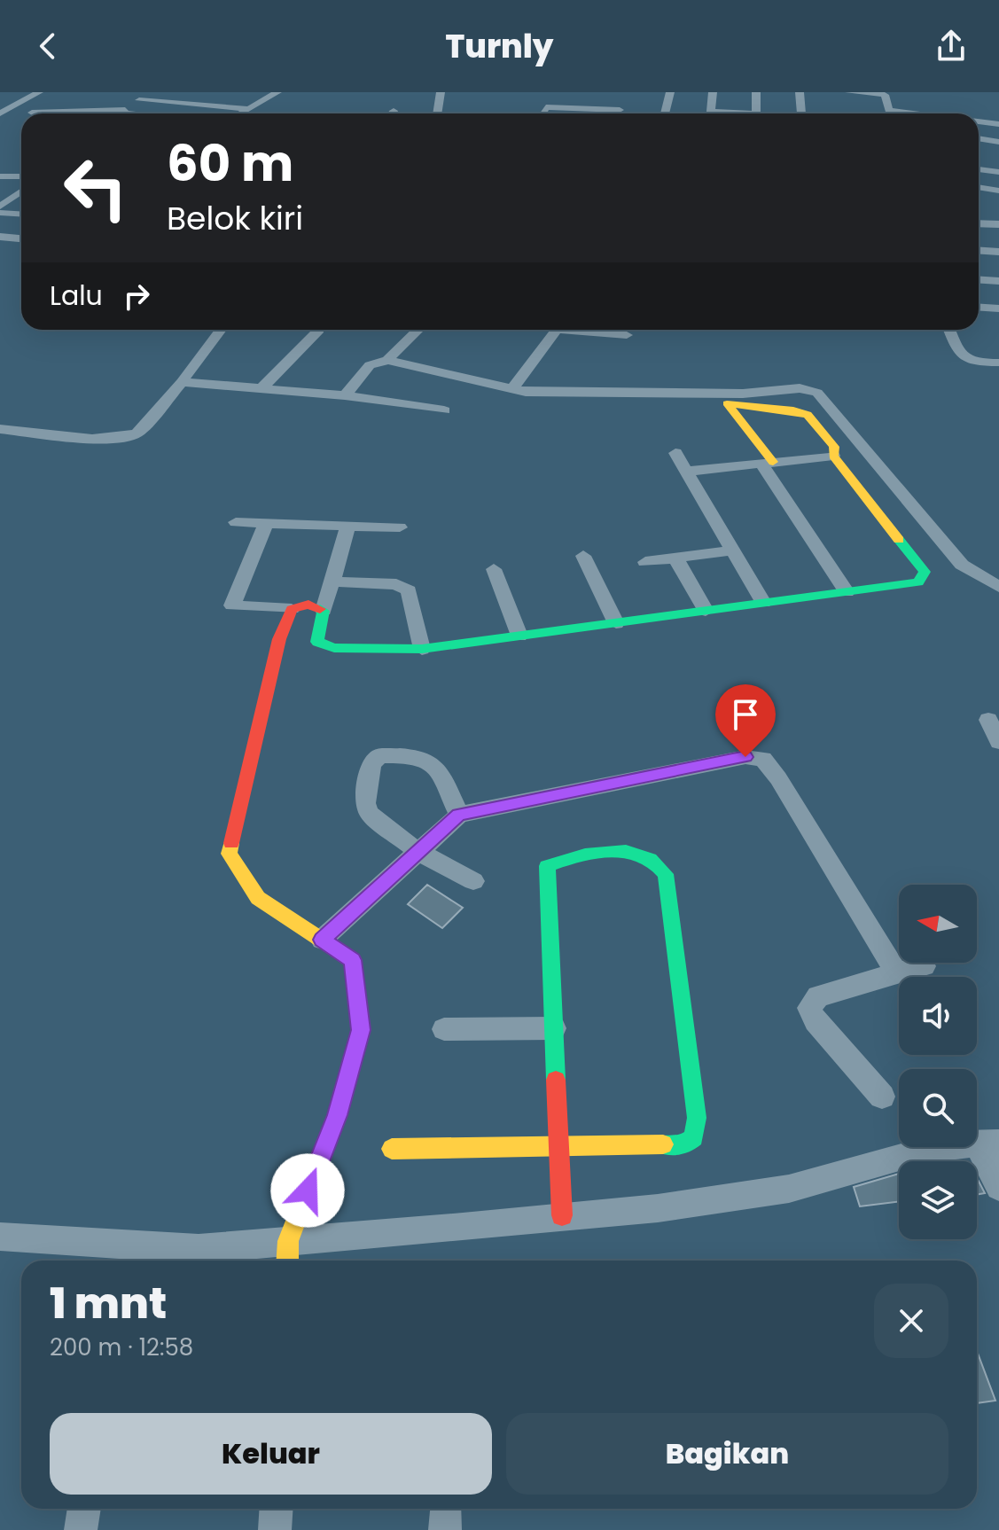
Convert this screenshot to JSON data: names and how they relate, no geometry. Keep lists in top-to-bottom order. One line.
{"north":"left","page":{"header":"Turnly","turn":["60 m","Belok kiri"],"then":"Lalu","heading":["1 mnt","200 m · 12:58"],"buttons":["Keluar","Bagikan"]}}
